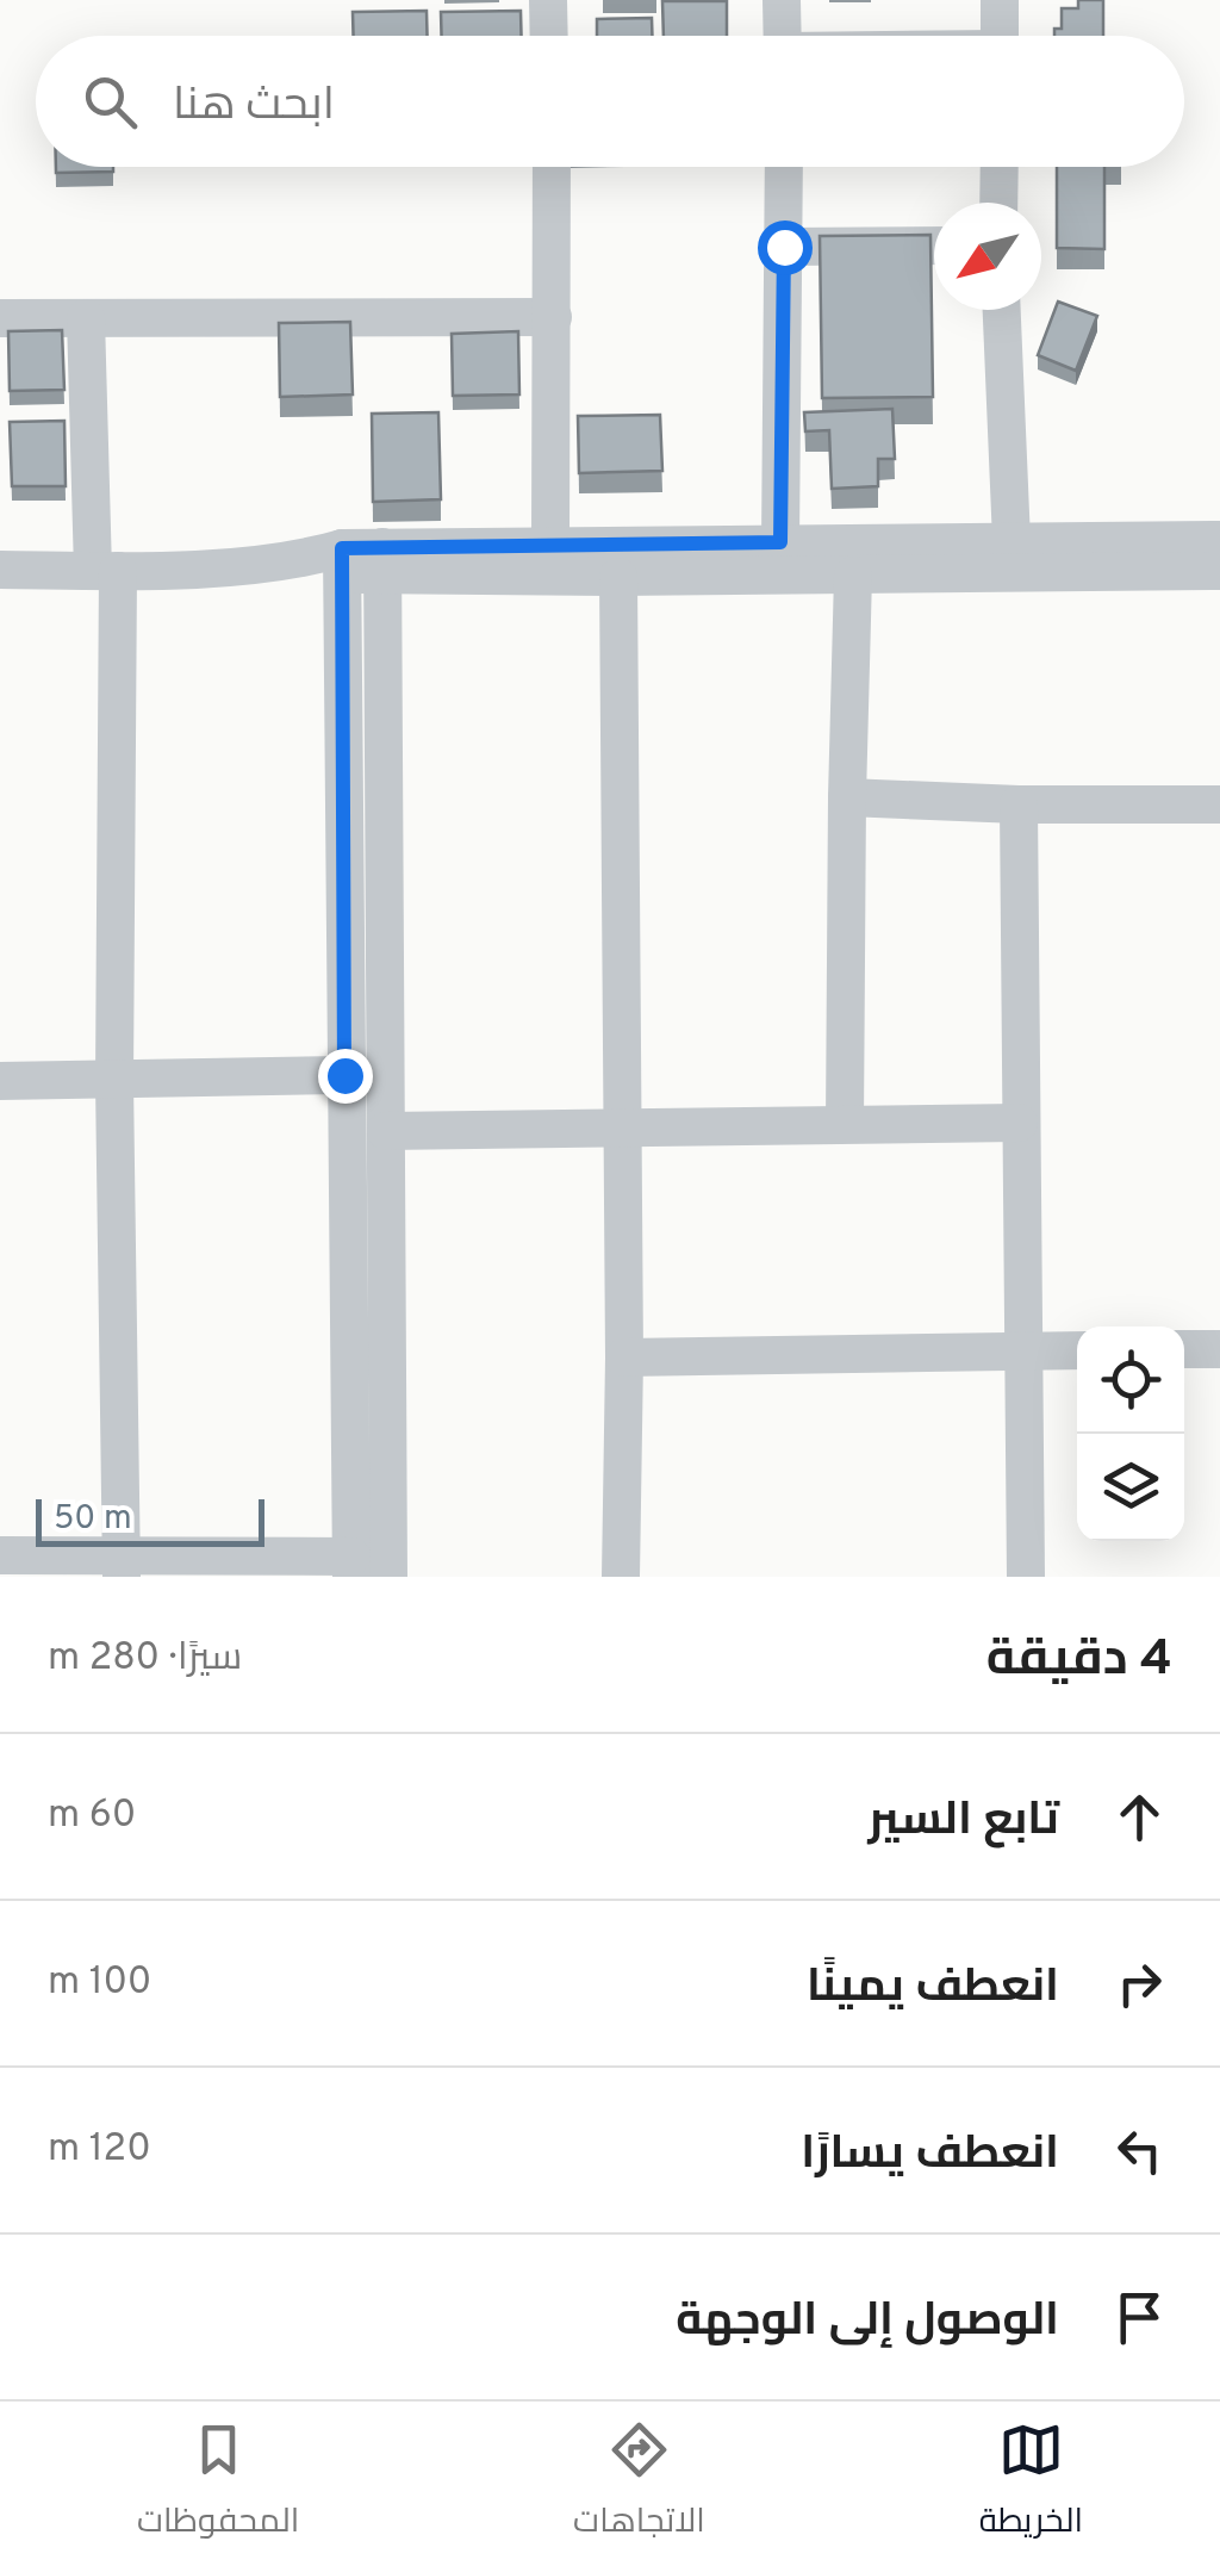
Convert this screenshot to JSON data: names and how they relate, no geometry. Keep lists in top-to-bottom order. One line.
{"scale_bar":"50 m","north":"bottom left","page":{"search":"ابحث هنا","scale":"50 m","heading":["4 دقيقة","سيرًا · 280 m"],"list":[["تابع السير","60 m"],["انعطف يمينًا","100 m"],["انعطف يسارًا","120 m"],"الوصول إلى الوجهة"],"nav":["الخريطة","الاتجاهات","المحفوظات"]}}
